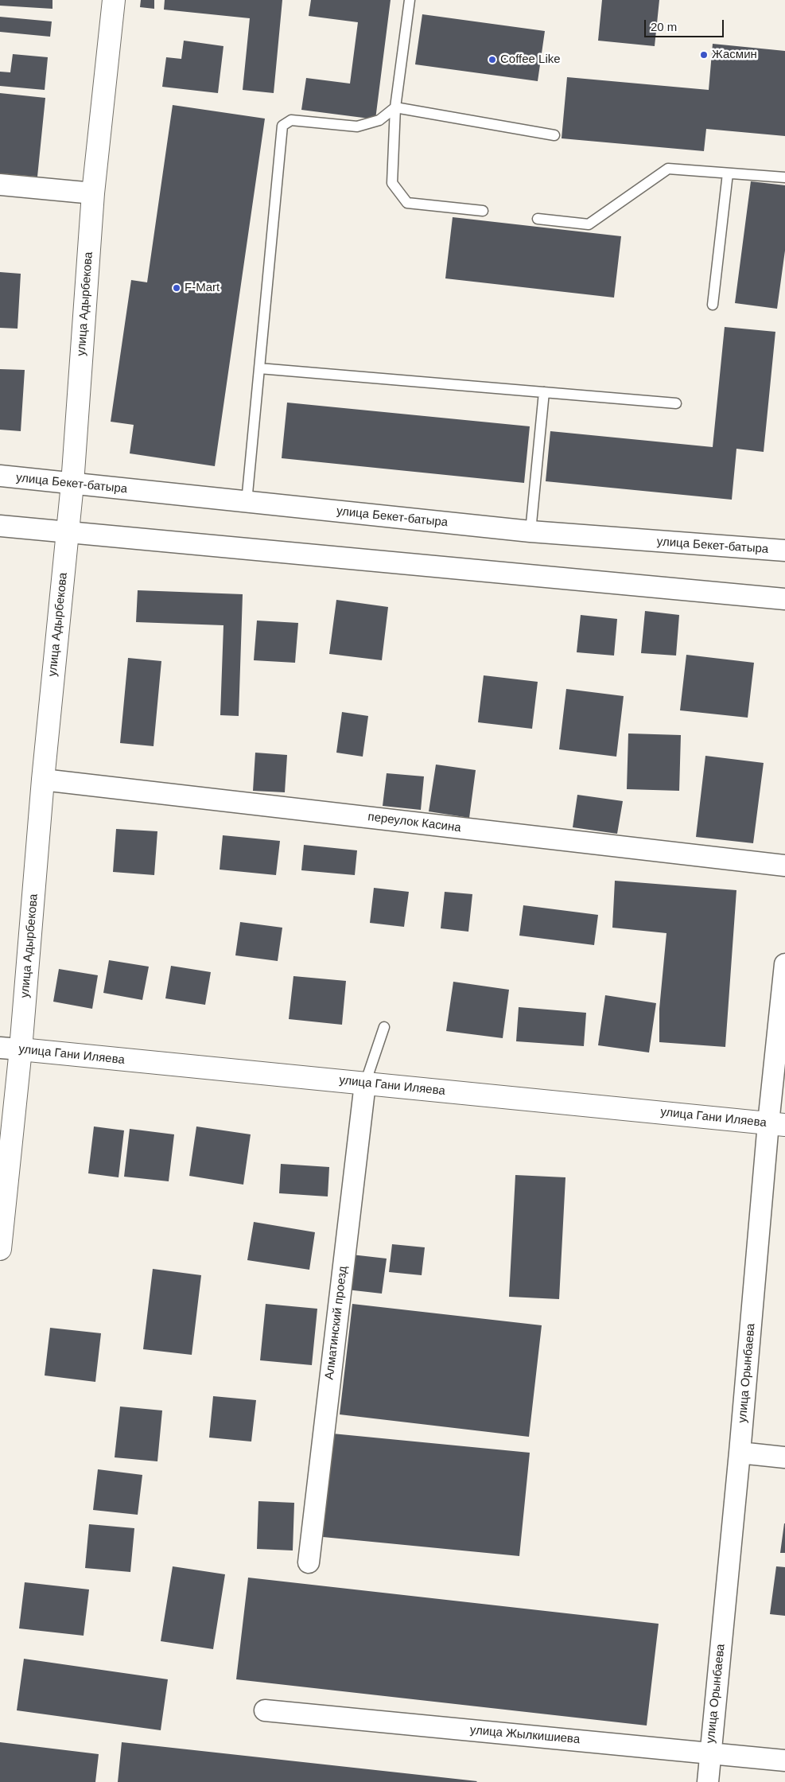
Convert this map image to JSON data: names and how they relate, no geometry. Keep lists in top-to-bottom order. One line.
{"streets":{"main road":["улица Адырбекова","улица Гани Иляева"],"street":["улица Бекет-батыра","переулок Касина","Алматинский проезд","улица Орынбаева","улица Жылкишиева"]},"crossings":[["улица Адырбекова","улица Бекет-батыра"],["улица Адырбекова","переулок Касина"],["улица Адырбекова","улица Гани Иляева"],["улица Гани Иляева","Алматинский проезд"],["улица Гани Иляева","улица Орынбаева"],["улица Орынбаева","улица Жылкишиева"]],"places":["Жасмин","Coffee Like","F-Mart"],"scale_bar":"20 m"}
